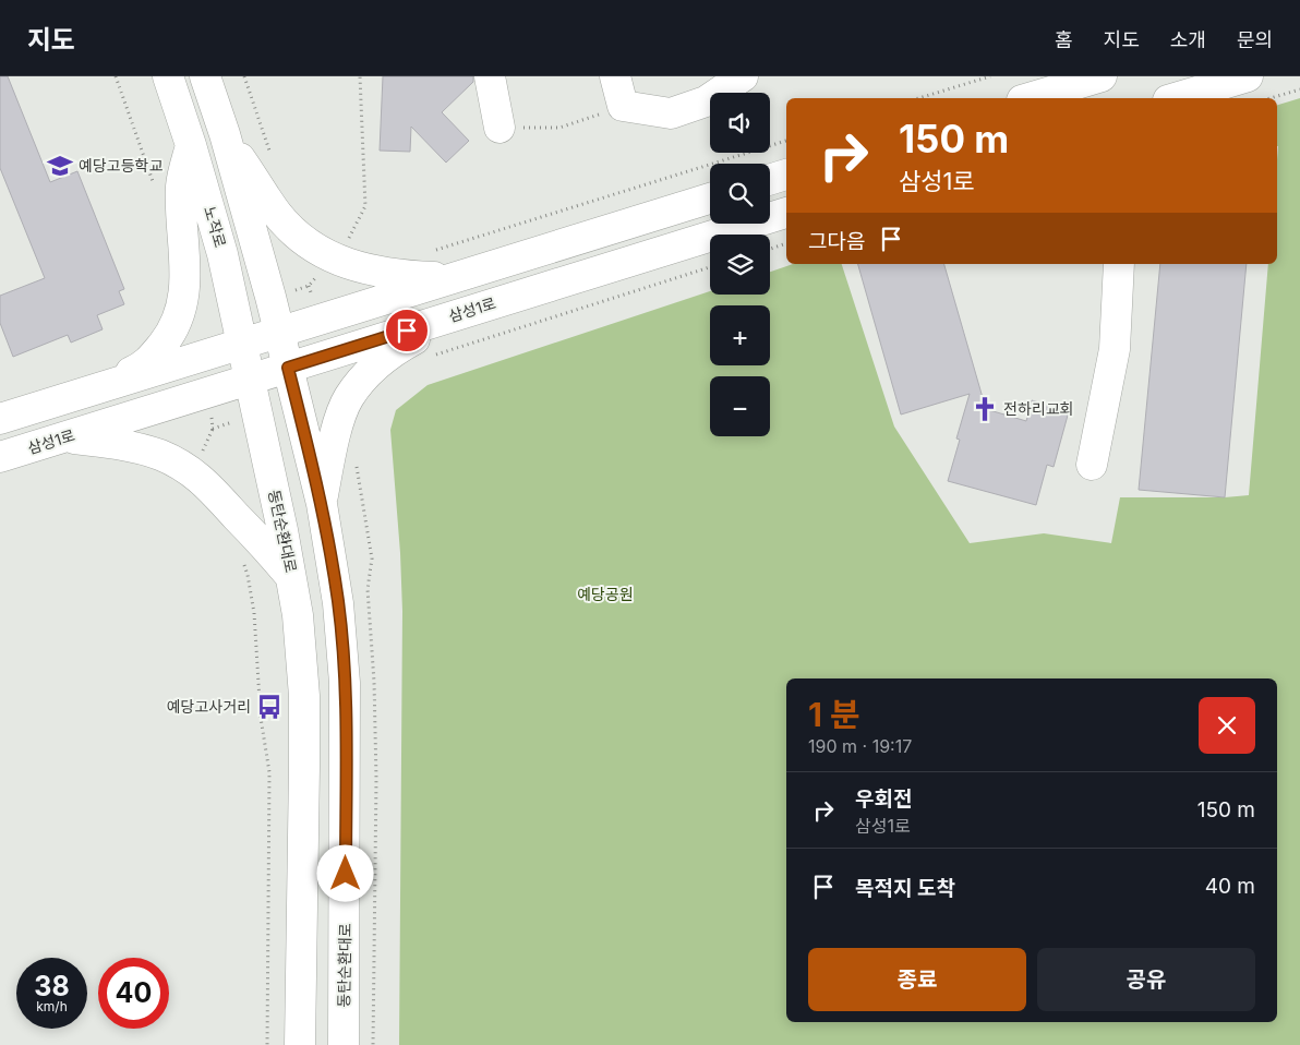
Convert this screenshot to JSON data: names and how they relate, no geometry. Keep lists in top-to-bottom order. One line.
{"streets":{"street":["노작로","삼성1로","동탄순환대로"]},"crossings":[["노작로","삼성1로"],["노작로","동탄순환대로"],["삼성1로","동탄순환대로"]],"parks":["예당공원"],"places":{"school or university":["예당고등학교"],"church":["전하리교회"],"bus stop":["예당고사거리"]},"page":{"header":"지도","nav":["홈","지도","소개","문의"],"map_buttons":["+","−"],"turn":["150 m","삼성1로"],"then":"그다음","heading":["1 분","190 m · 19:17"],"list":[{"name":"우회전","note":"삼성1로","value":"150 m"},{"name":"목적지 도착","value":"40 m"}],"buttons":["종료","공유"],"speed":"38 km/h","limit":"40"}}
